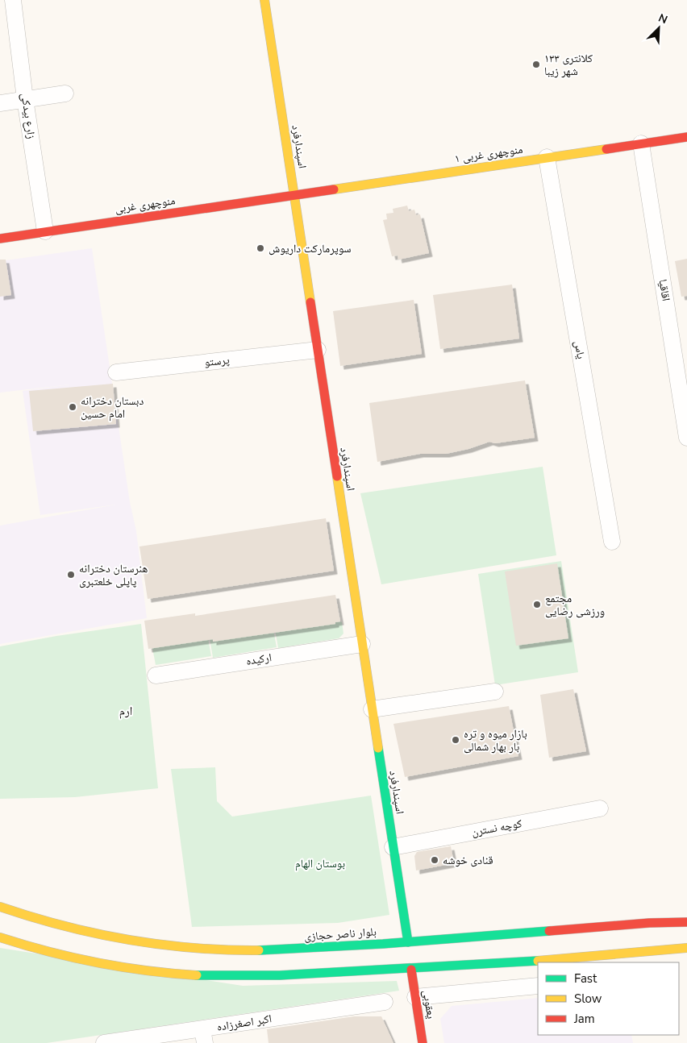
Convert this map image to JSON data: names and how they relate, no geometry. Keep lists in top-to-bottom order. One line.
{"streets":{"street":["زارع بیدکی","اسپندارفرد","منوچهری غربی ۱","منوچهری غربی","اقاقیا","یاس","پرستو","ارکیده","کوچه نسترن","بلوار ناصر حجازی","یعقوبی","اکبر اصغرزاده"]},"crossings":[["زارع بیدکی","منوچهری غربی"],["اسپندارفرد","منوچهری غربی ۱"],["اسپندارفرد","منوچهری غربی"],["اسپندارفرد","پرستو"],["اسپندارفرد","ارکیده"],["اسپندارفرد","کوچه نسترن"],["اسپندارفرد","بلوار ناصر حجازی"],["منوچهری غربی ۱","منوچهری غربی"],["منوچهری غربی ۱","اقاقیا"],["منوچهری غربی ۱","یاس"]],"districts":["ارم"],"parks":["بوستان الهام"],"places":["کلانتری ۱۳۳ شهر زیبا","سوپرمارکت داریوش","دبستان دخترانه امام حسین","هنرستان دخترانه پاپلی خلعتبری","مجتمع ورزشی رضایی","بازار میوه و تره بار بهار شمالی","قنادی خوشه"],"legend":["Fast","Slow","Jam"],"north":"top right"}
